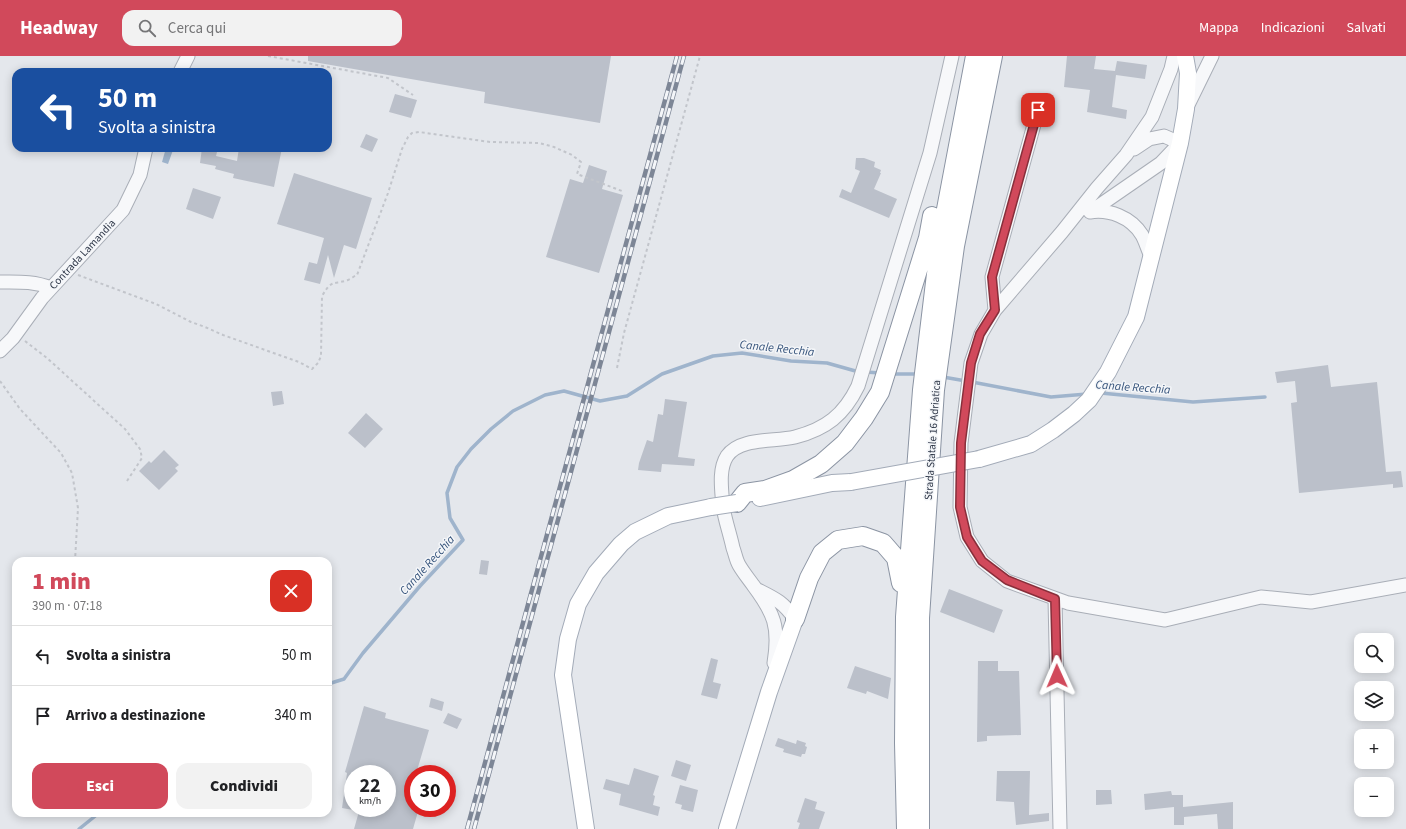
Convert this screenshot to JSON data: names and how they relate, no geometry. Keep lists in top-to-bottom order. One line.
{"streets":{"highway":["Strada Statale 16 Adriatica"],"street":["Contrada Lamandia"]},"water":["Canale Recchia"],"page":{"header":"Headway","search":"Cerca qui","nav":["Mappa","Indicazioni","Salvati"],"turn":["50 m","Svolta a sinistra"],"heading":["1 min","390 m · 07:18"],"list":[{"name":"Svolta a sinistra","value":"50 m"},{"name":"Arrivo a destinazione","value":"340 m"}],"map_buttons":["+","−"],"buttons":["Esci","Condividi"],"speed":"22 km/h","limit":"30"}}
